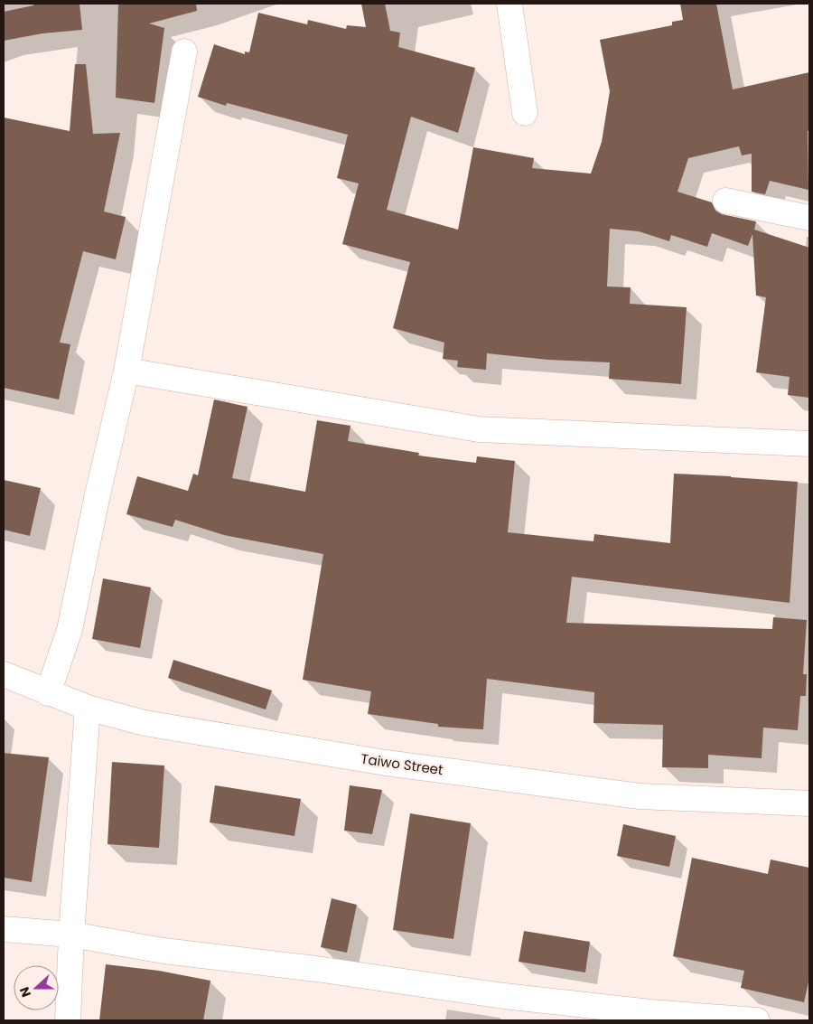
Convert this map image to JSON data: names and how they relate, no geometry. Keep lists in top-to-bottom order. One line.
{"streets":{"street":["Taiwo Street"]},"north":"left"}
